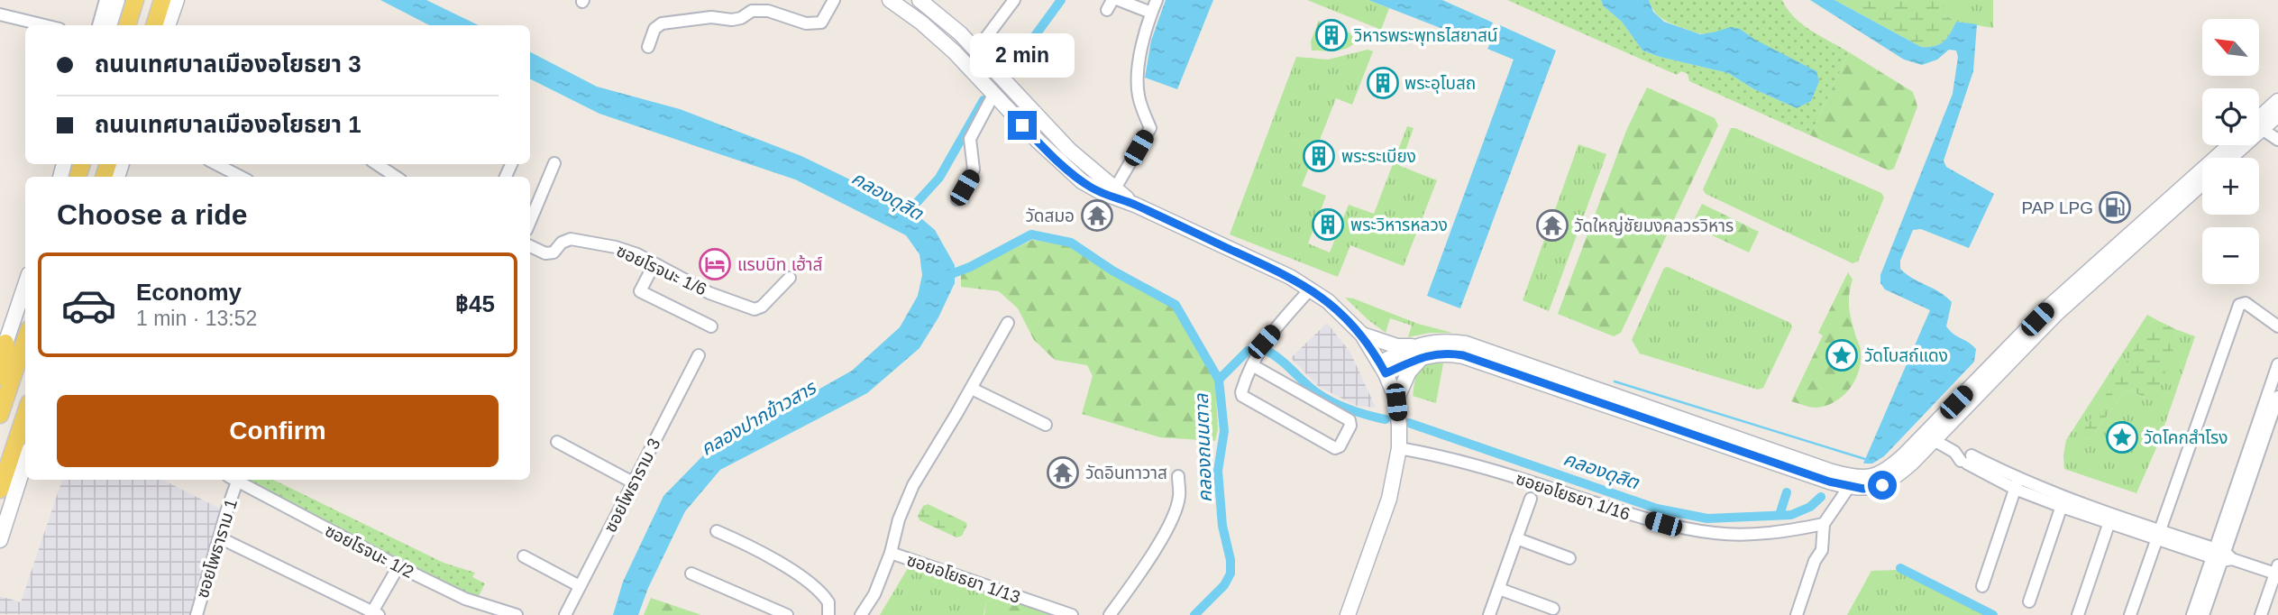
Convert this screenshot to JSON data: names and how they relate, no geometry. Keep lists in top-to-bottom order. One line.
{"streets":{"street":["ซอยโรจนะ 1/6","ซอยโพธาราม 3","ซอยอโยธยา 1/16","ซอยโพธาราม 1","ซอยโรจนะ 1/2","ซอยอโยธยา 1/13"]},"water":["คลองดุสิต","คลองปากข้าวสาร","คลองถนนตาล"],"places":{"building":["วิหารพระพุทธไสยาสน์","พระอุโบสถ","พระระเบียง","พระวิหารหลวง"],"fuel station":["PAP LPG"],"temple":["วัดสมอ","วัดใหญ่ชัยมงคลวรวิหาร","วัดอินทาวาส"],"hotel":["แรบบิท เฮ้าส์"],"place":["วัดโบสถ์แดง","วัดโคกสำโรง"]},"north":"top left","page":{"map_buttons":["+","−"],"banner":["ถนนเทศบาลเมืองอโยธยา 3","ถนนเทศบาลเมืองอโยธยา 1"],"bubble":"2 min","heading":"Choose a ride","list":[{"name":"Economy","note":"1 min · 13:52","value":"฿45"}],"buttons":"Confirm"}}
